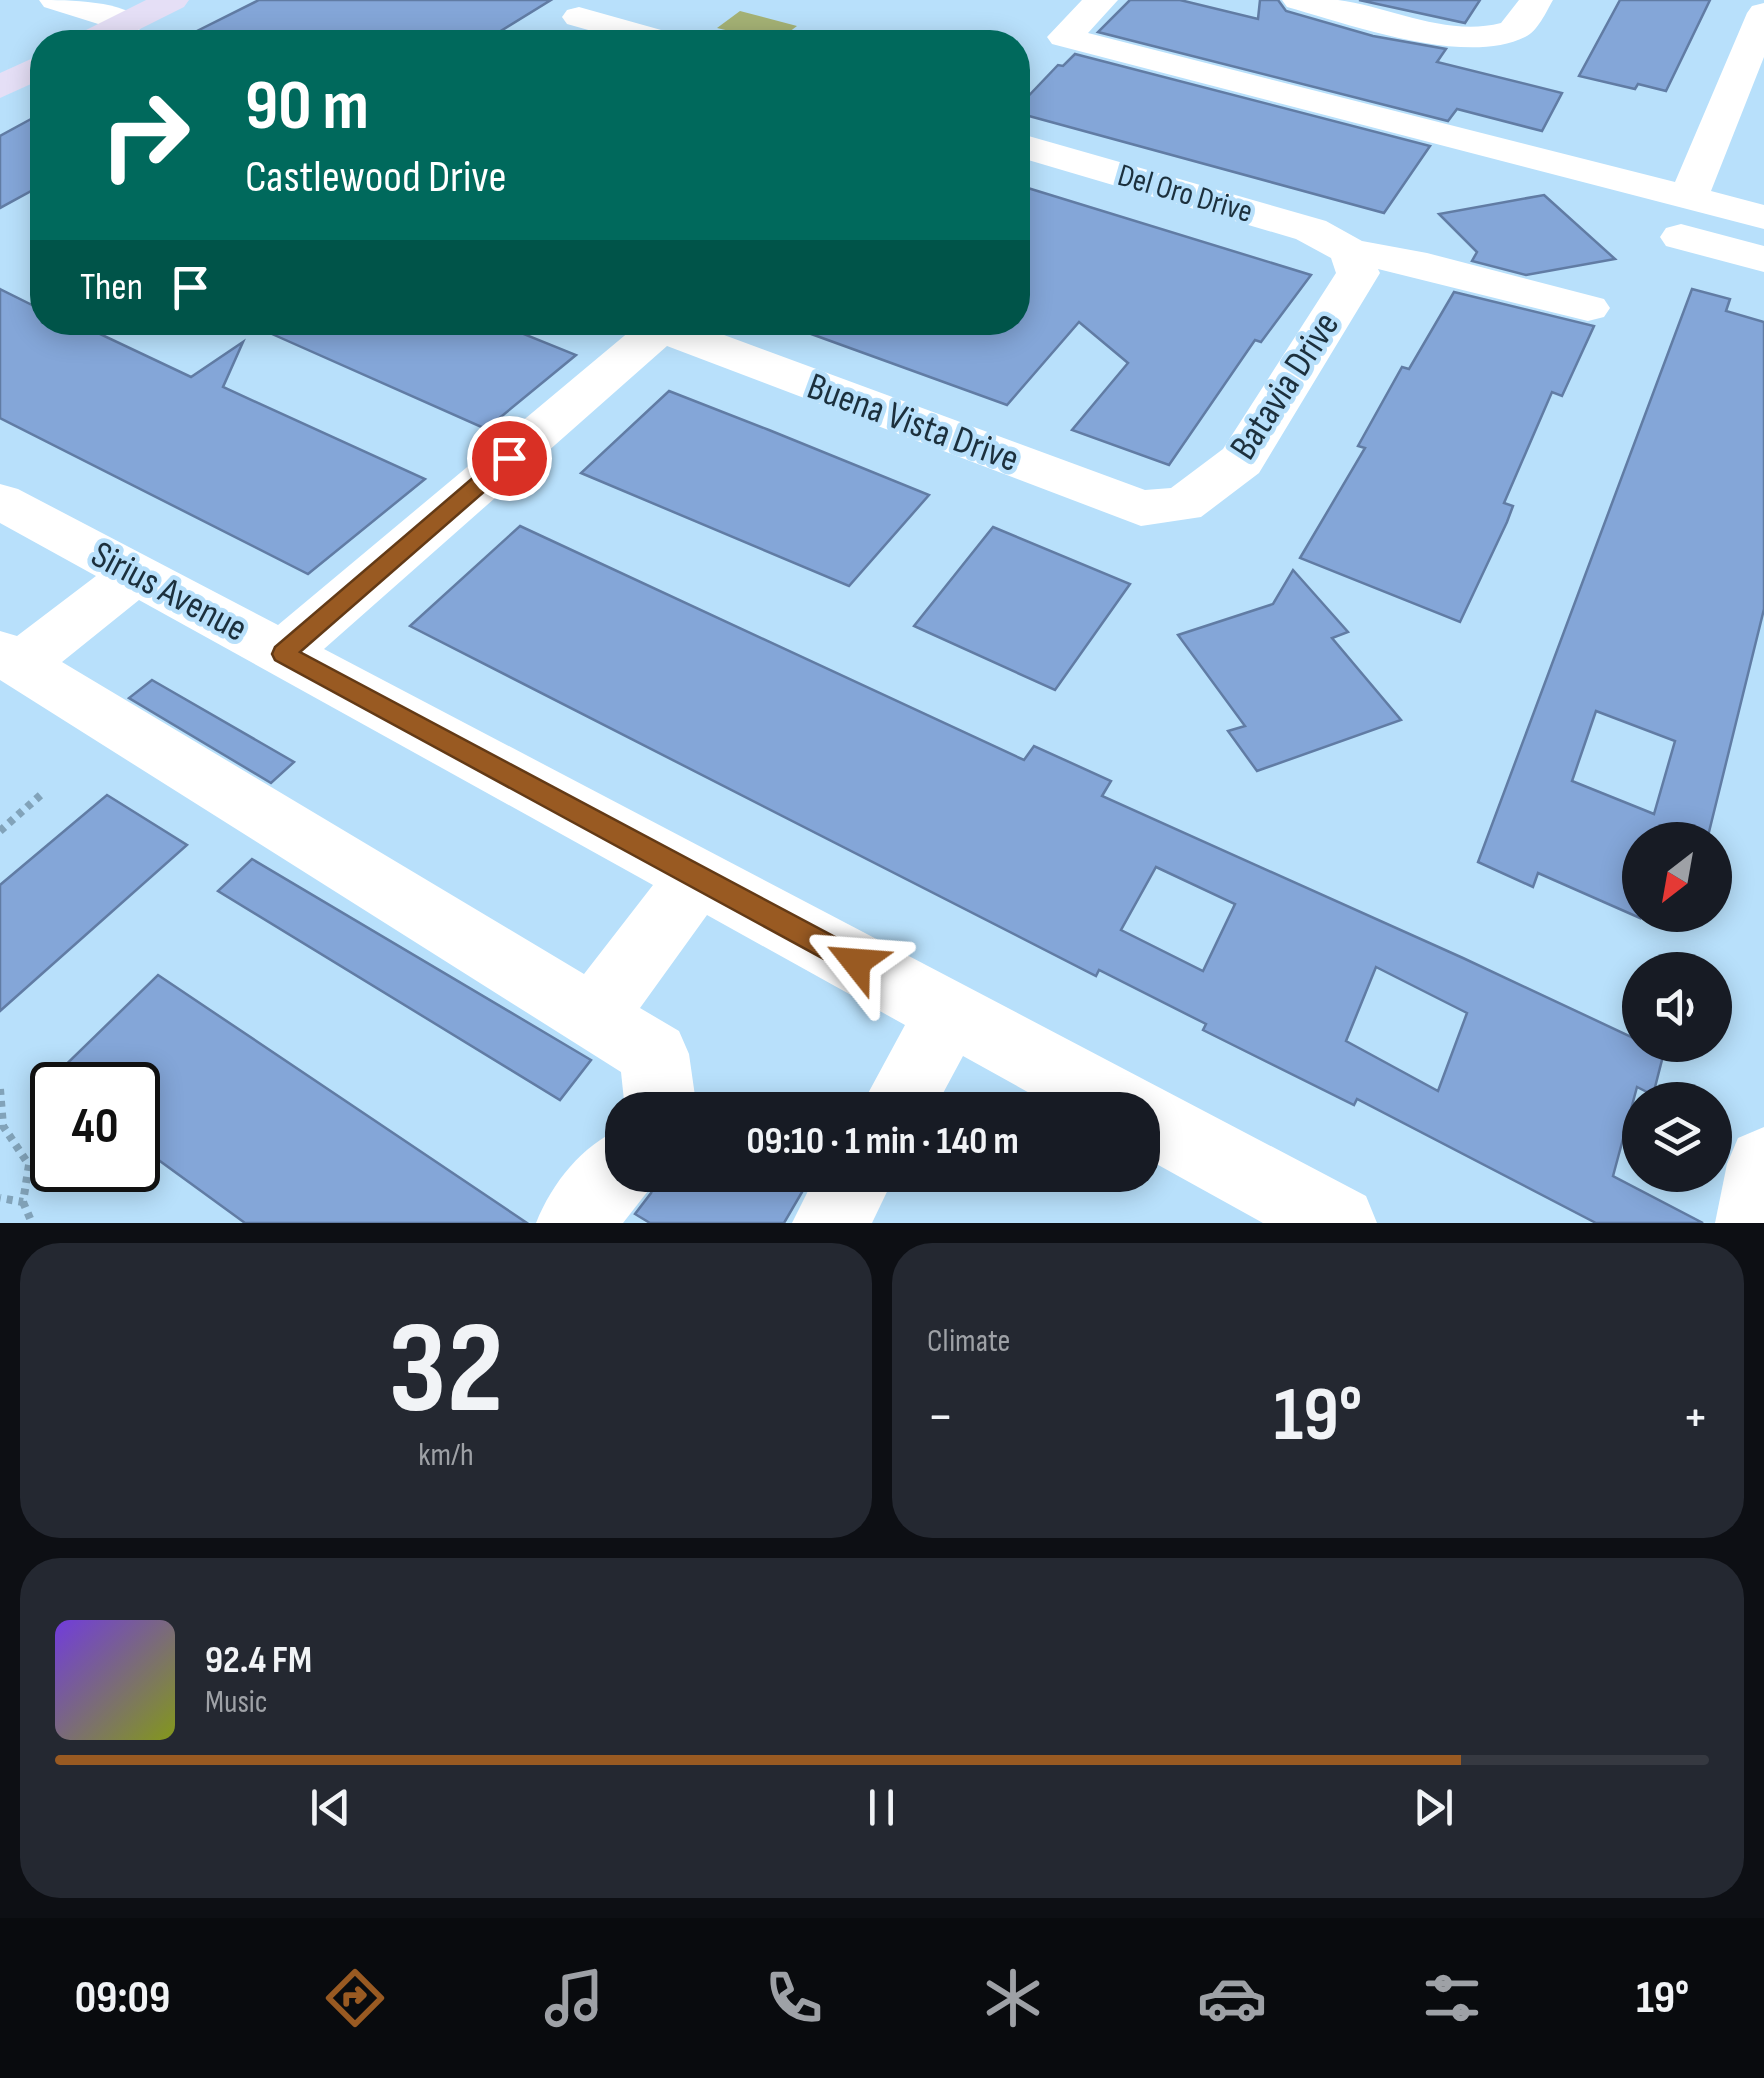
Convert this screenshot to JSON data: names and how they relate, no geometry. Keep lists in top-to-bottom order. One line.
{"streets":{"street":["Del Oro Drive","Batavia Drive","Buena Vista Drive","Sirius Avenue"]},"crossings":[["Del Oro Drive","Batavia Drive"],["Batavia Drive","Buena Vista Drive"]],"north":"bottom left","page":{"turn":["90 m","Castlewood Drive"],"then":"Then","limit":"40","trip":"09:10 · 1 min · 140 m","tile":[["32","km/h"],"Climate"],"heat":["−","19°","+"],"song":["92.4 FM","Music"],"tabs":["09:09","19°"]}}
